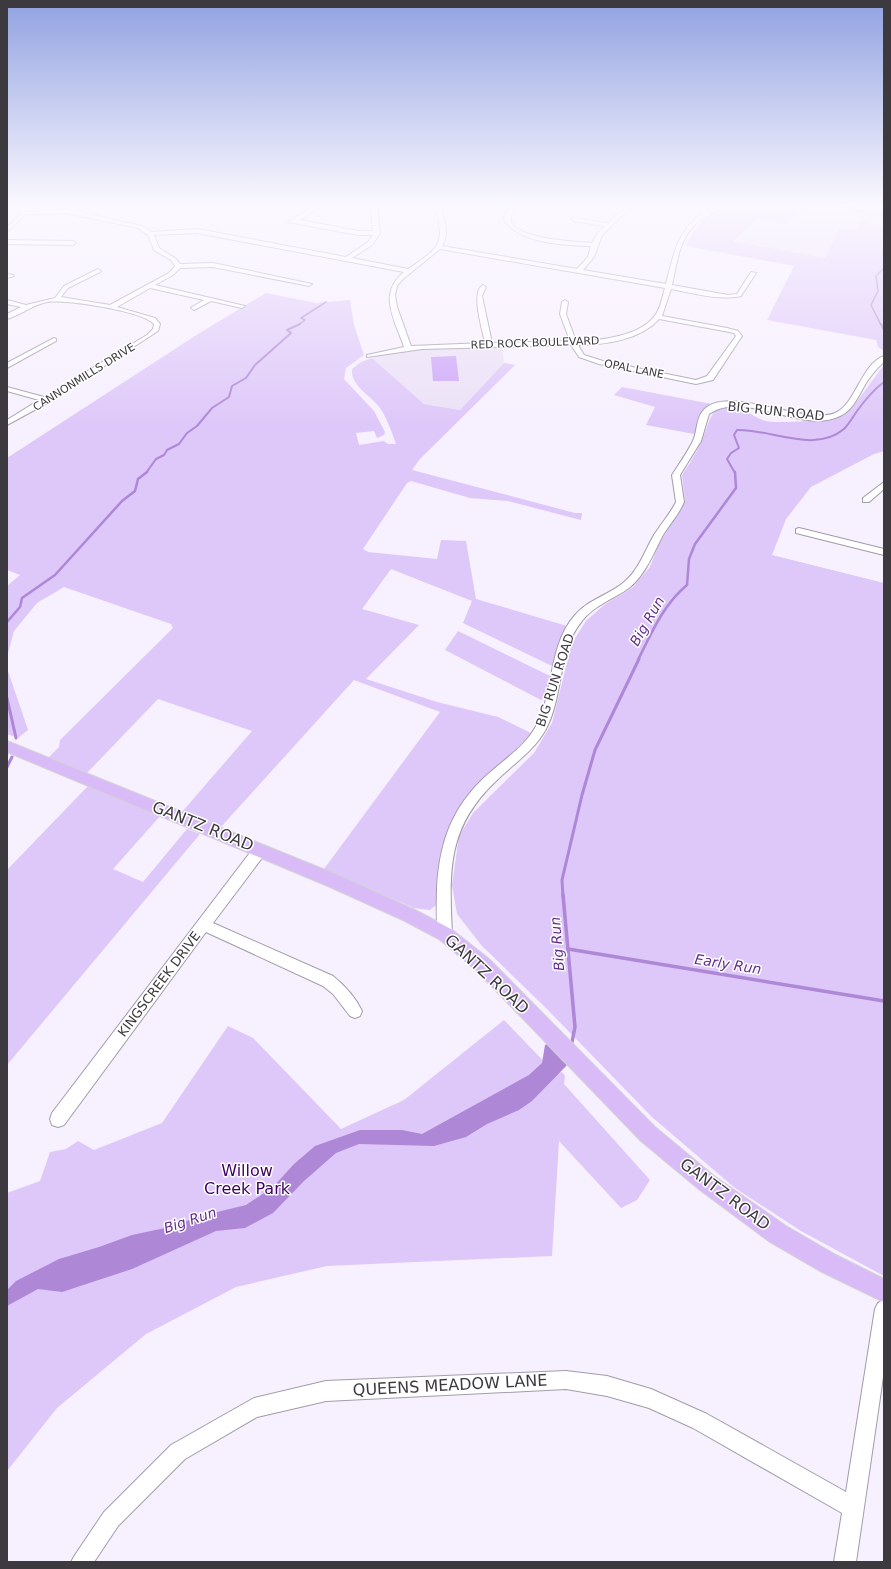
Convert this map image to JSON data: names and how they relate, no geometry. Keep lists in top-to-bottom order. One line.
{"streets":{"main road":["GANTZ ROAD"],"street":["RED ROCK BOULEVARD","OPAL LANE","CANNONMILLS DRIVE","BIG RUN ROAD","KINGSCREEK DRIVE","QUEENS MEADOW LANE"]},"crossings":[["RED ROCK BOULEVARD","OPAL LANE"],["BIG RUN ROAD","GANTZ ROAD"],["GANTZ ROAD","KINGSCREEK DRIVE"]],"water":["Big Run","Early Run"],"parks":["Willow Creek Park"]}
